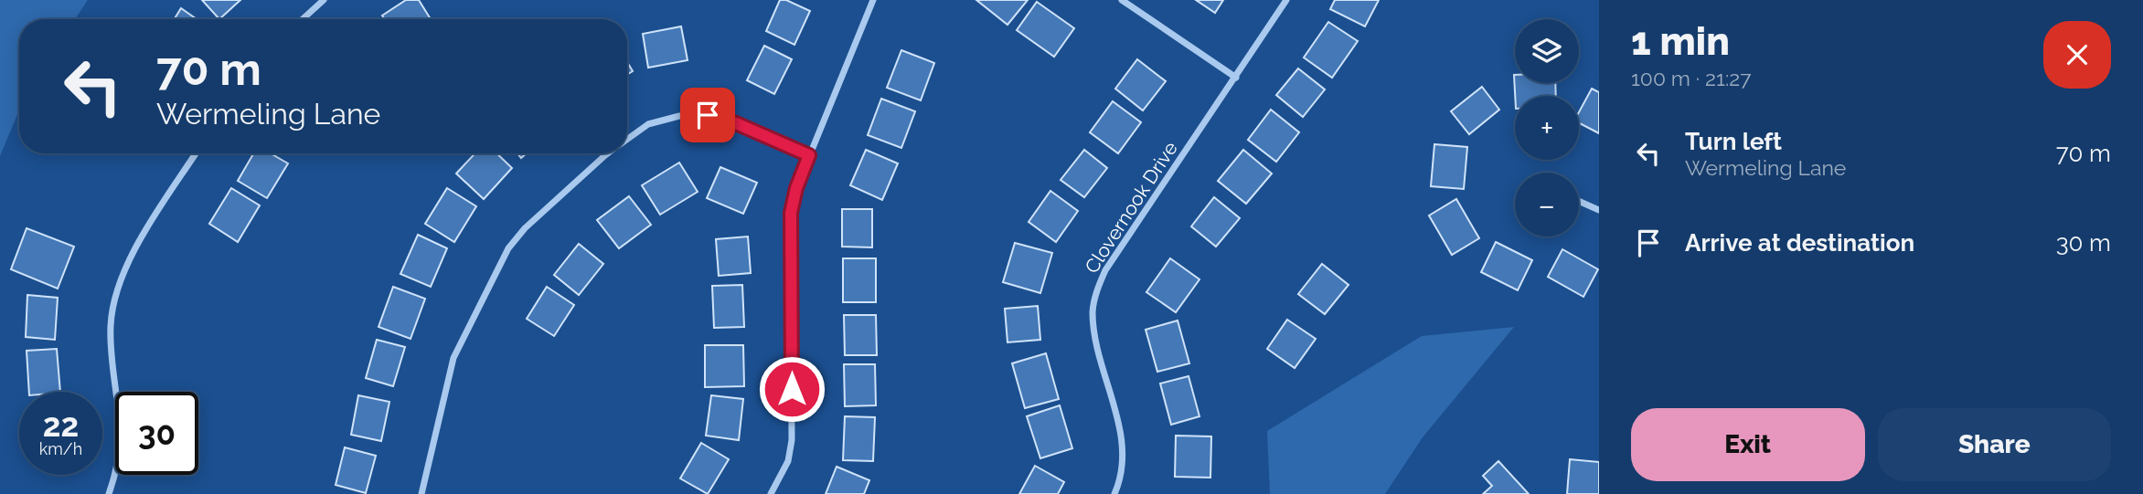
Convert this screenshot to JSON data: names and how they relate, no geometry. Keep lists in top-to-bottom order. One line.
{"streets":{"street":["Clovernook Drive"]},"page":{"heading":["1 min","100 m · 21:27"],"map_buttons":["+","−"],"turn":["70 m","Wermeling Lane"],"list":[{"name":"Turn left","note":"Wermeling Lane","value":"70 m"},{"name":"Arrive at destination","value":"30 m"}],"speed":"22 km/h","limit":"30","buttons":["Exit","Share"]}}
